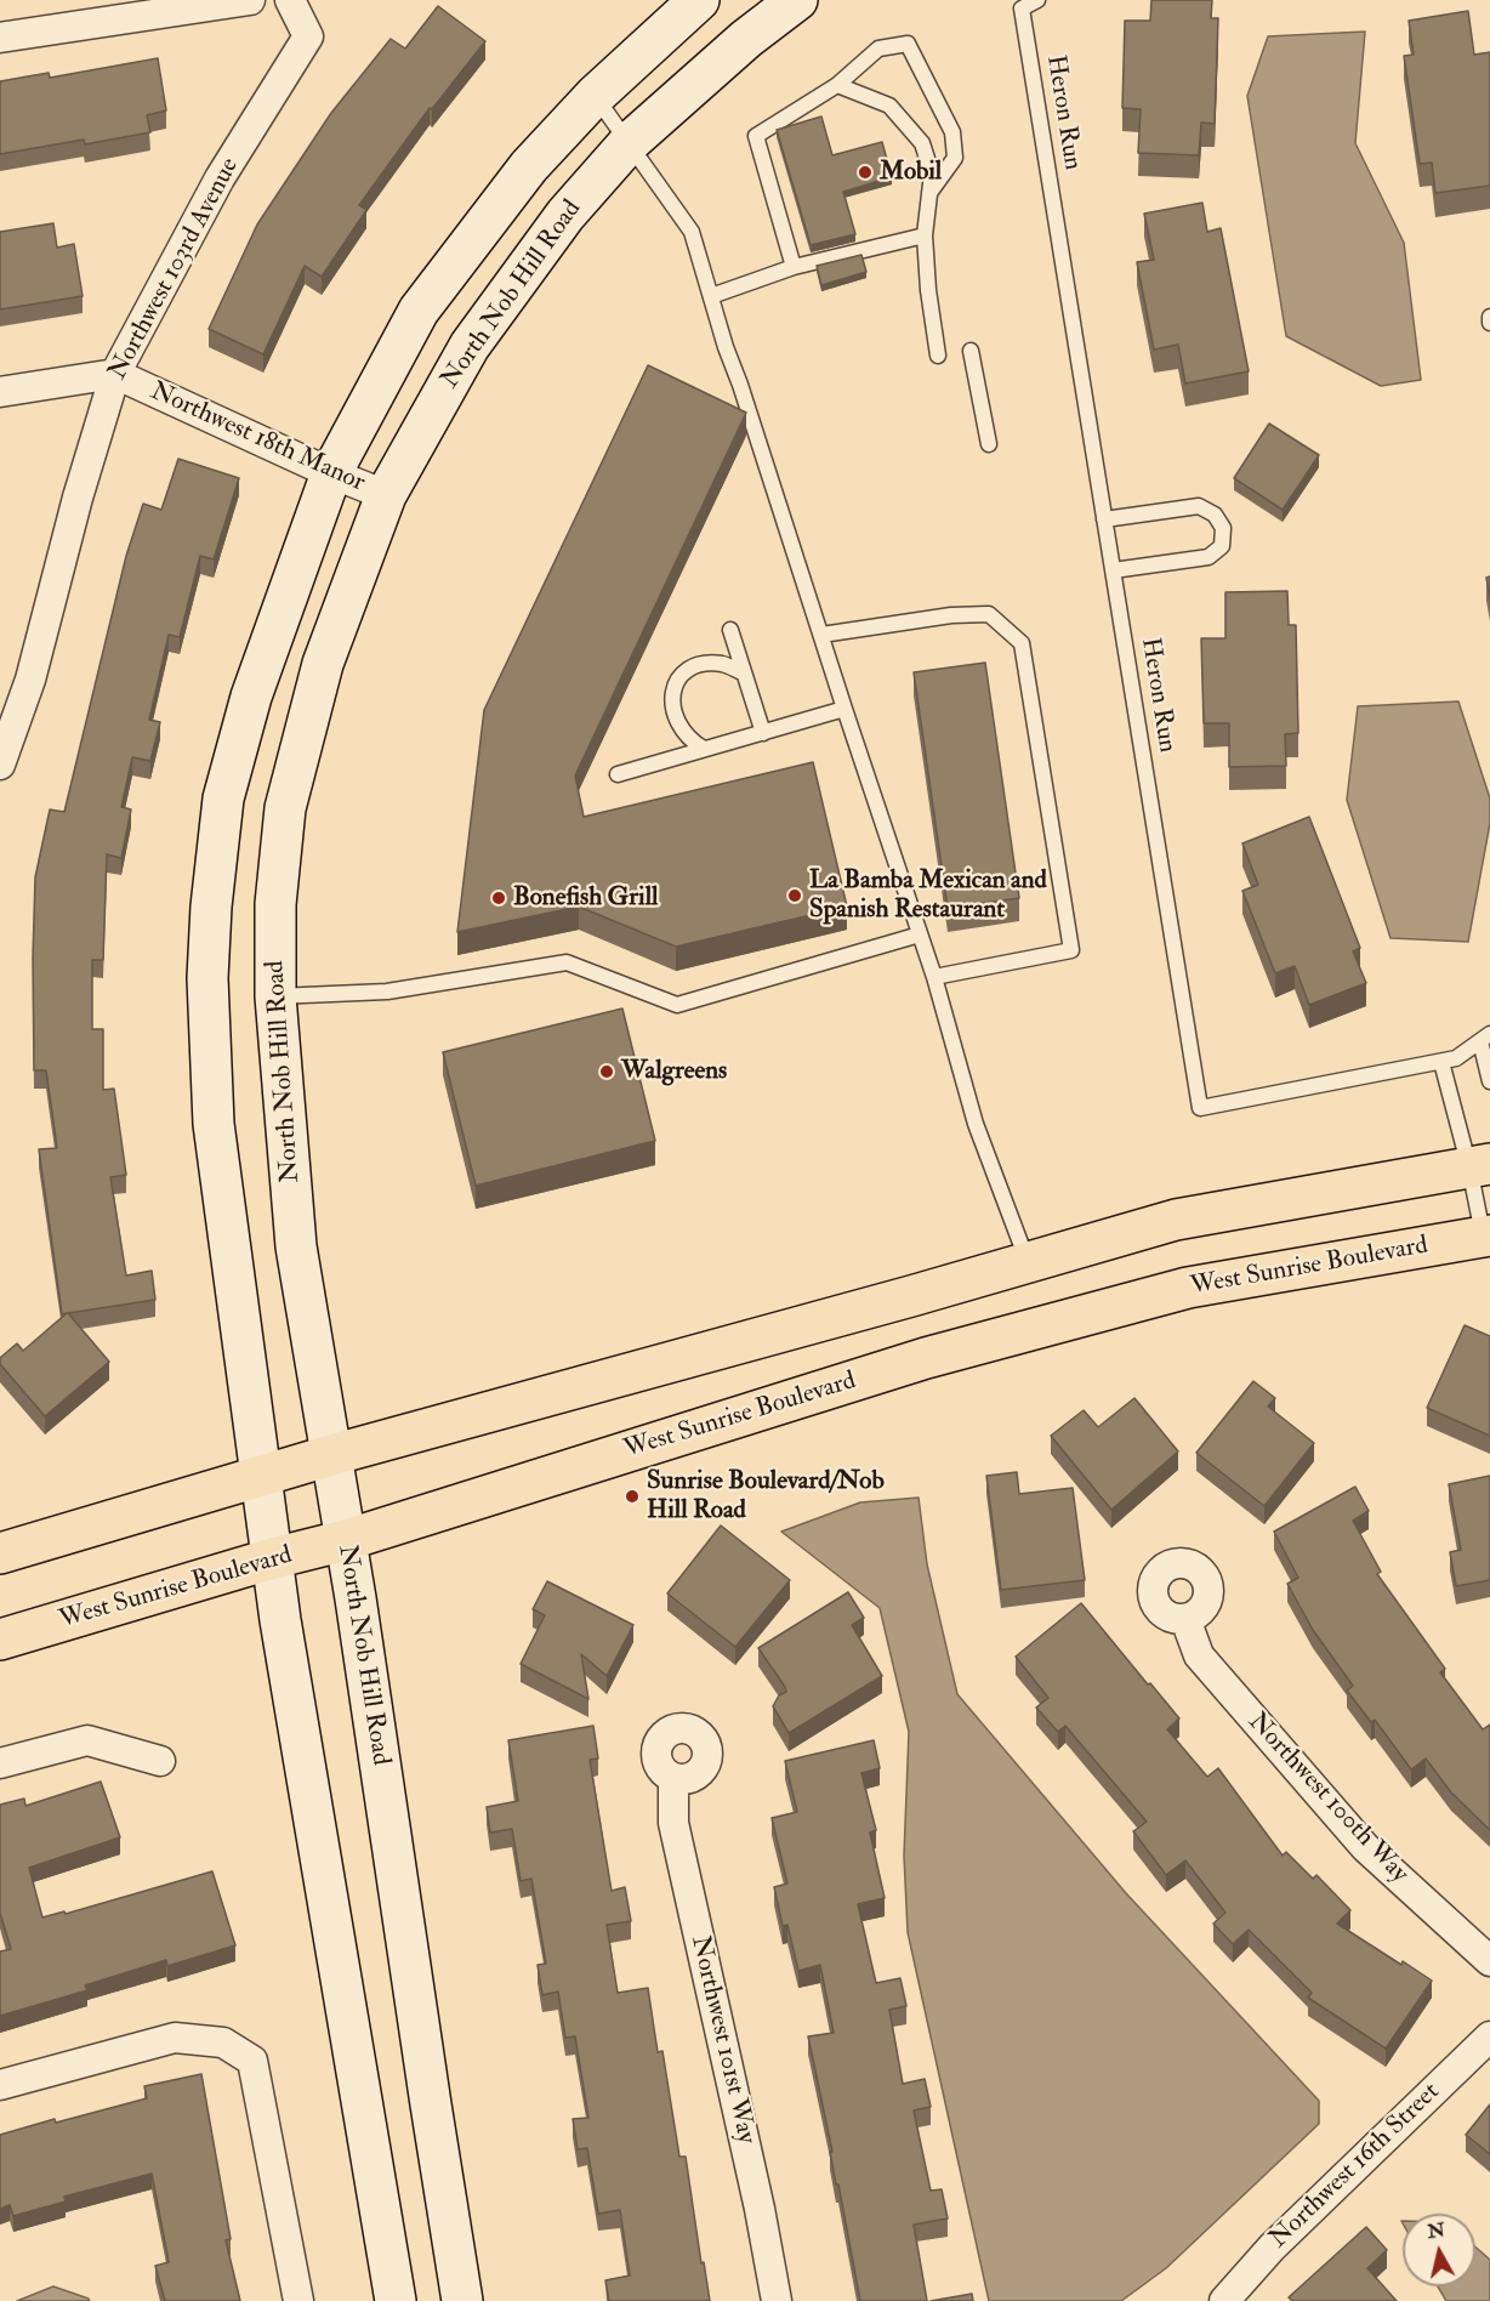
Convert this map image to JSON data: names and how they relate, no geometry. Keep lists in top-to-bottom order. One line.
{"streets":{"highway":["West Sunrise Boulevard"],"main road":["North Nob Hill Road"],"street":["Northwest 103rd Avenue","Northwest 18th Manor","Northwest 100th Way","Northwest 101st Way","Northwest 16th Street"],"lane":["Heron Run"]},"crossings":[["Northwest 103rd Avenue","Northwest 18th Manor"],["North Nob Hill Road","Northwest 18th Manor"],["North Nob Hill Road","West Sunrise Boulevard"]],"places":["Mobil","La Bamba Mexican and Spanish Restaurant","Bonefish Grill","Walgreens","Sunrise Boulevard/Nob Hill Road"],"north":"top"}
